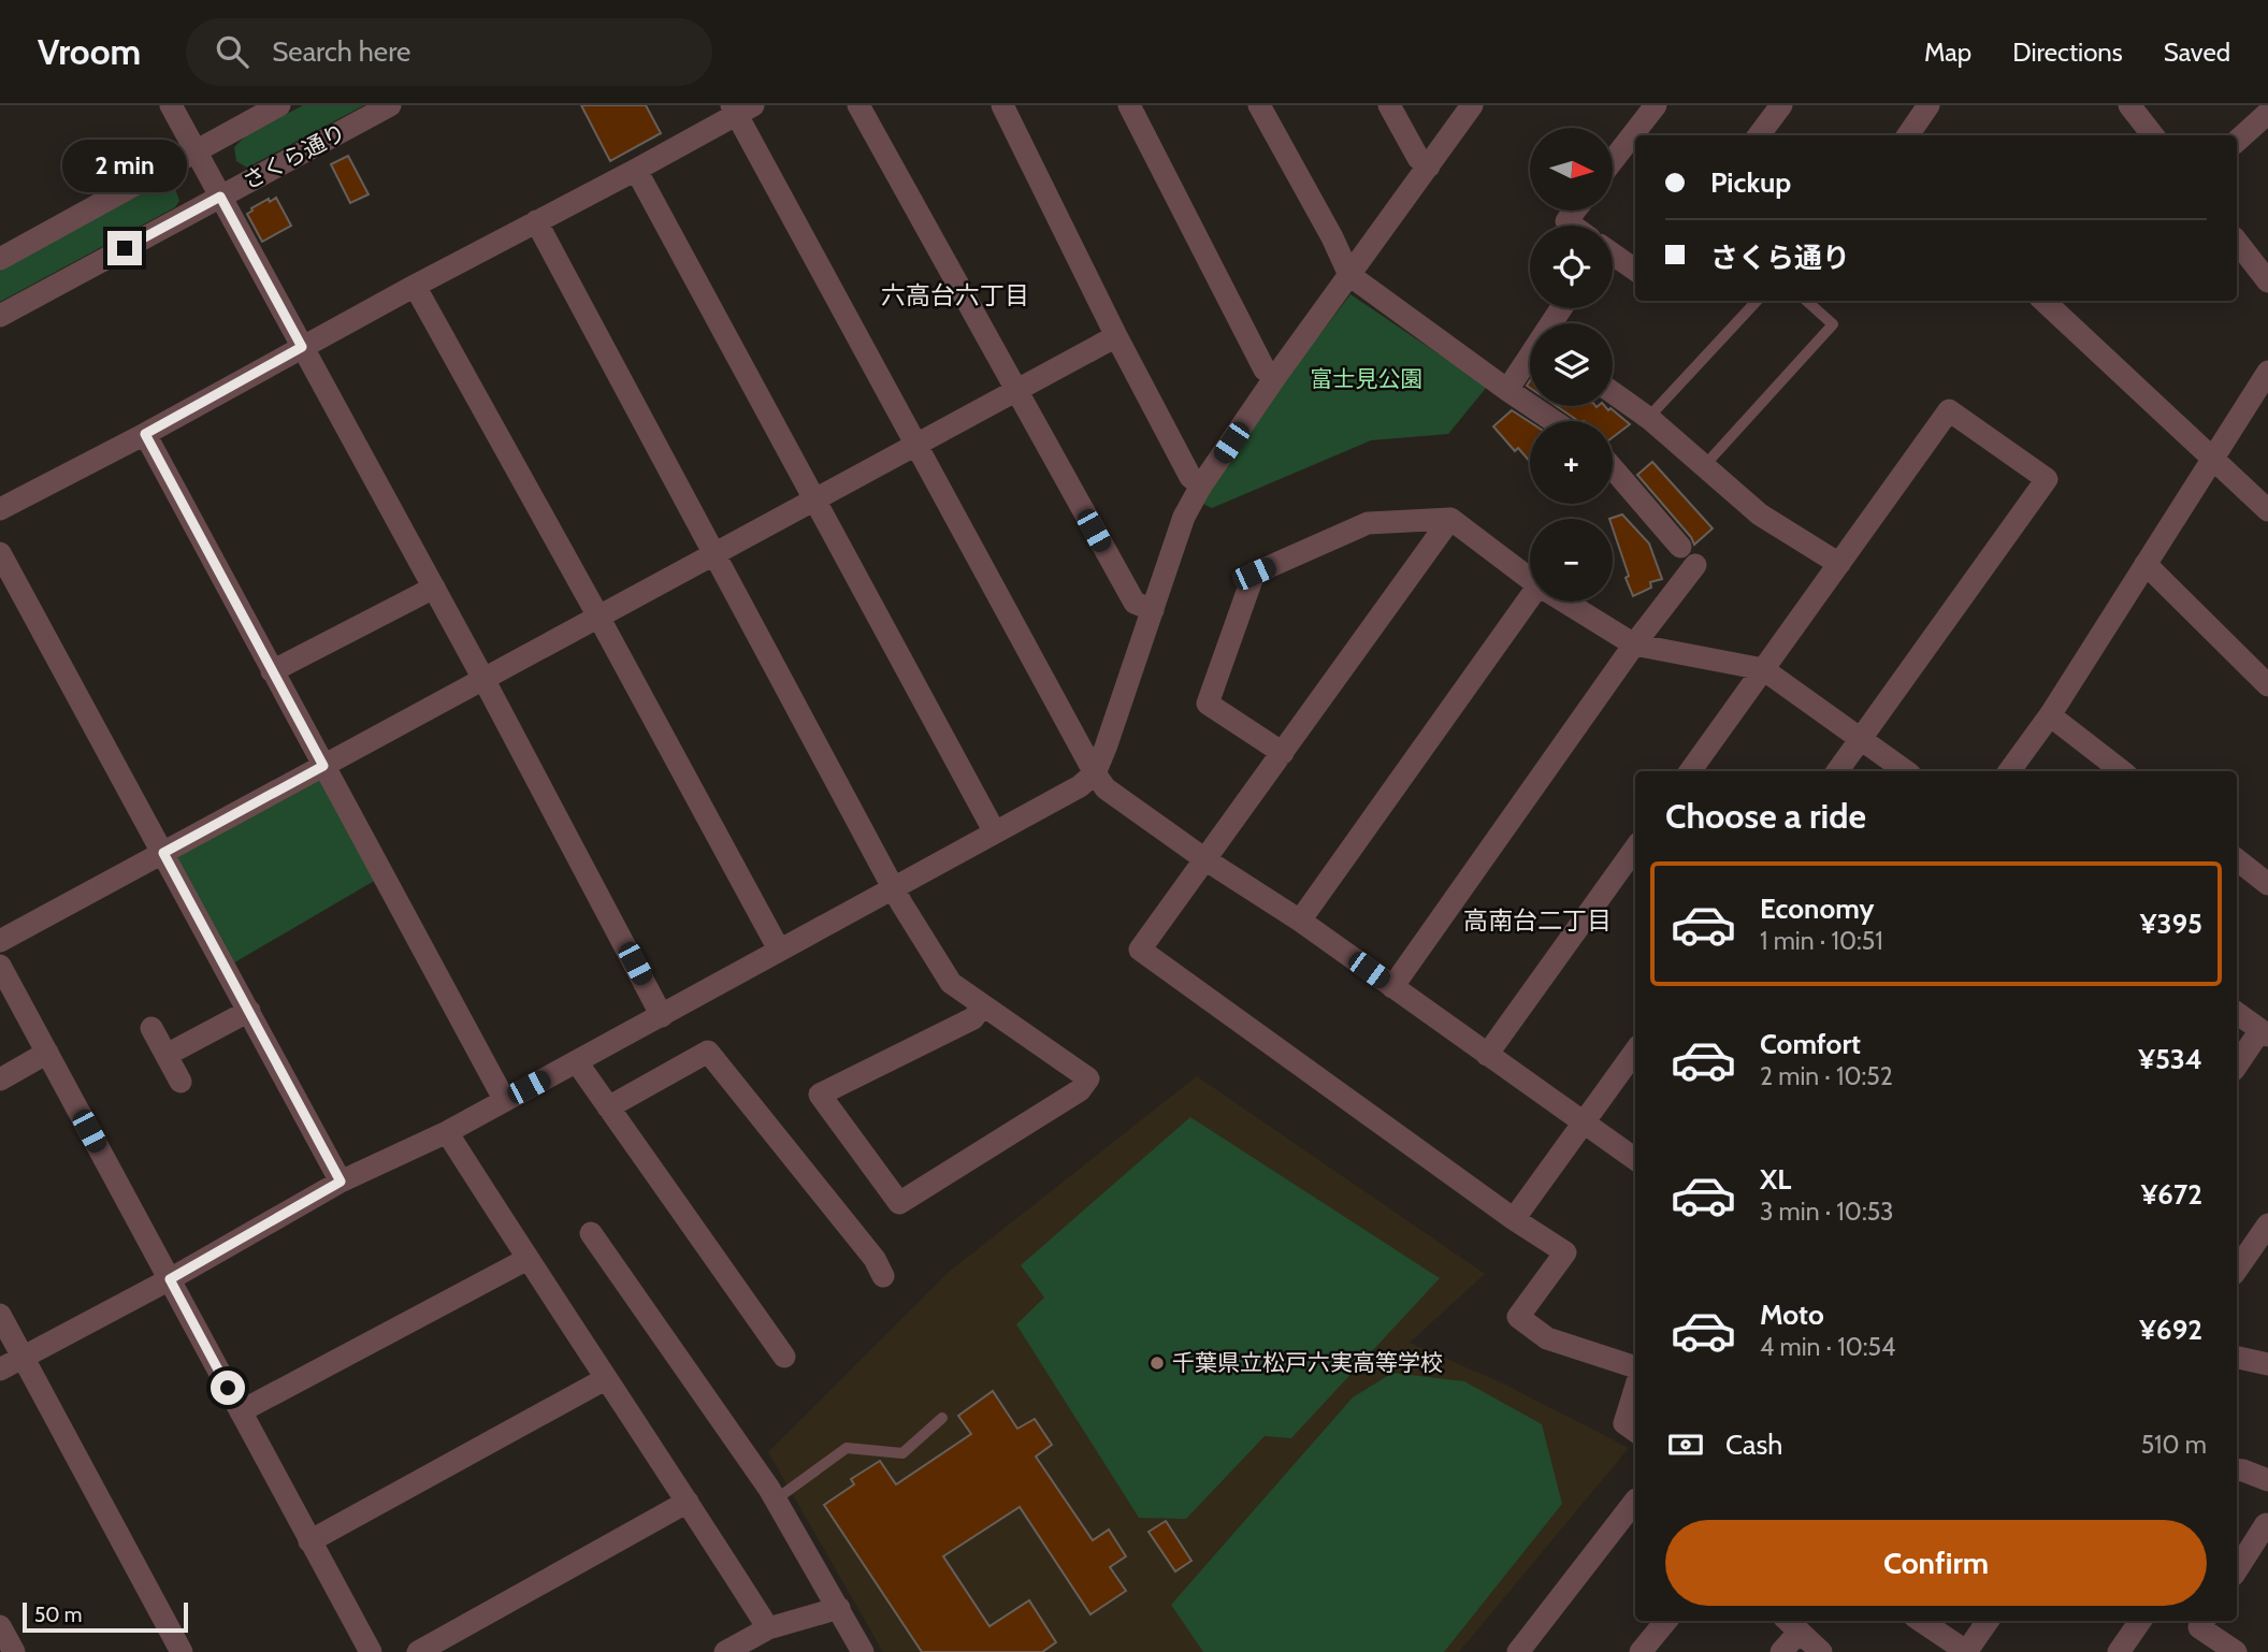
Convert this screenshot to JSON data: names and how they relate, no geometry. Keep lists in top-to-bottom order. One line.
{"streets":{"street":["さくら通り"]},"districts":["六高台六丁目","高南台二丁目"],"parks":["富士見公園"],"places":["千葉県立松戸六実高等学校"],"scale_bar":"50 m","north":"right","page":{"header":"Vroom","search":"Search here","nav":["Map","Directions","Saved"],"map_buttons":["+","−"],"banner":["Pickup","さくら通り"],"bubble":"2 min","heading":"Choose a ride","list":[{"name":"Economy","note":"1 min · 10:51","value":"¥395"},{"name":"Comfort","note":"2 min · 10:52","value":"¥534"},{"name":"XL","note":"3 min · 10:53","value":"¥672"},{"name":"Moto","note":"4 min · 10:54","value":"¥692"}],"pay":["Cash","510 m"],"buttons":"Confirm","scale":"50 m"}}
